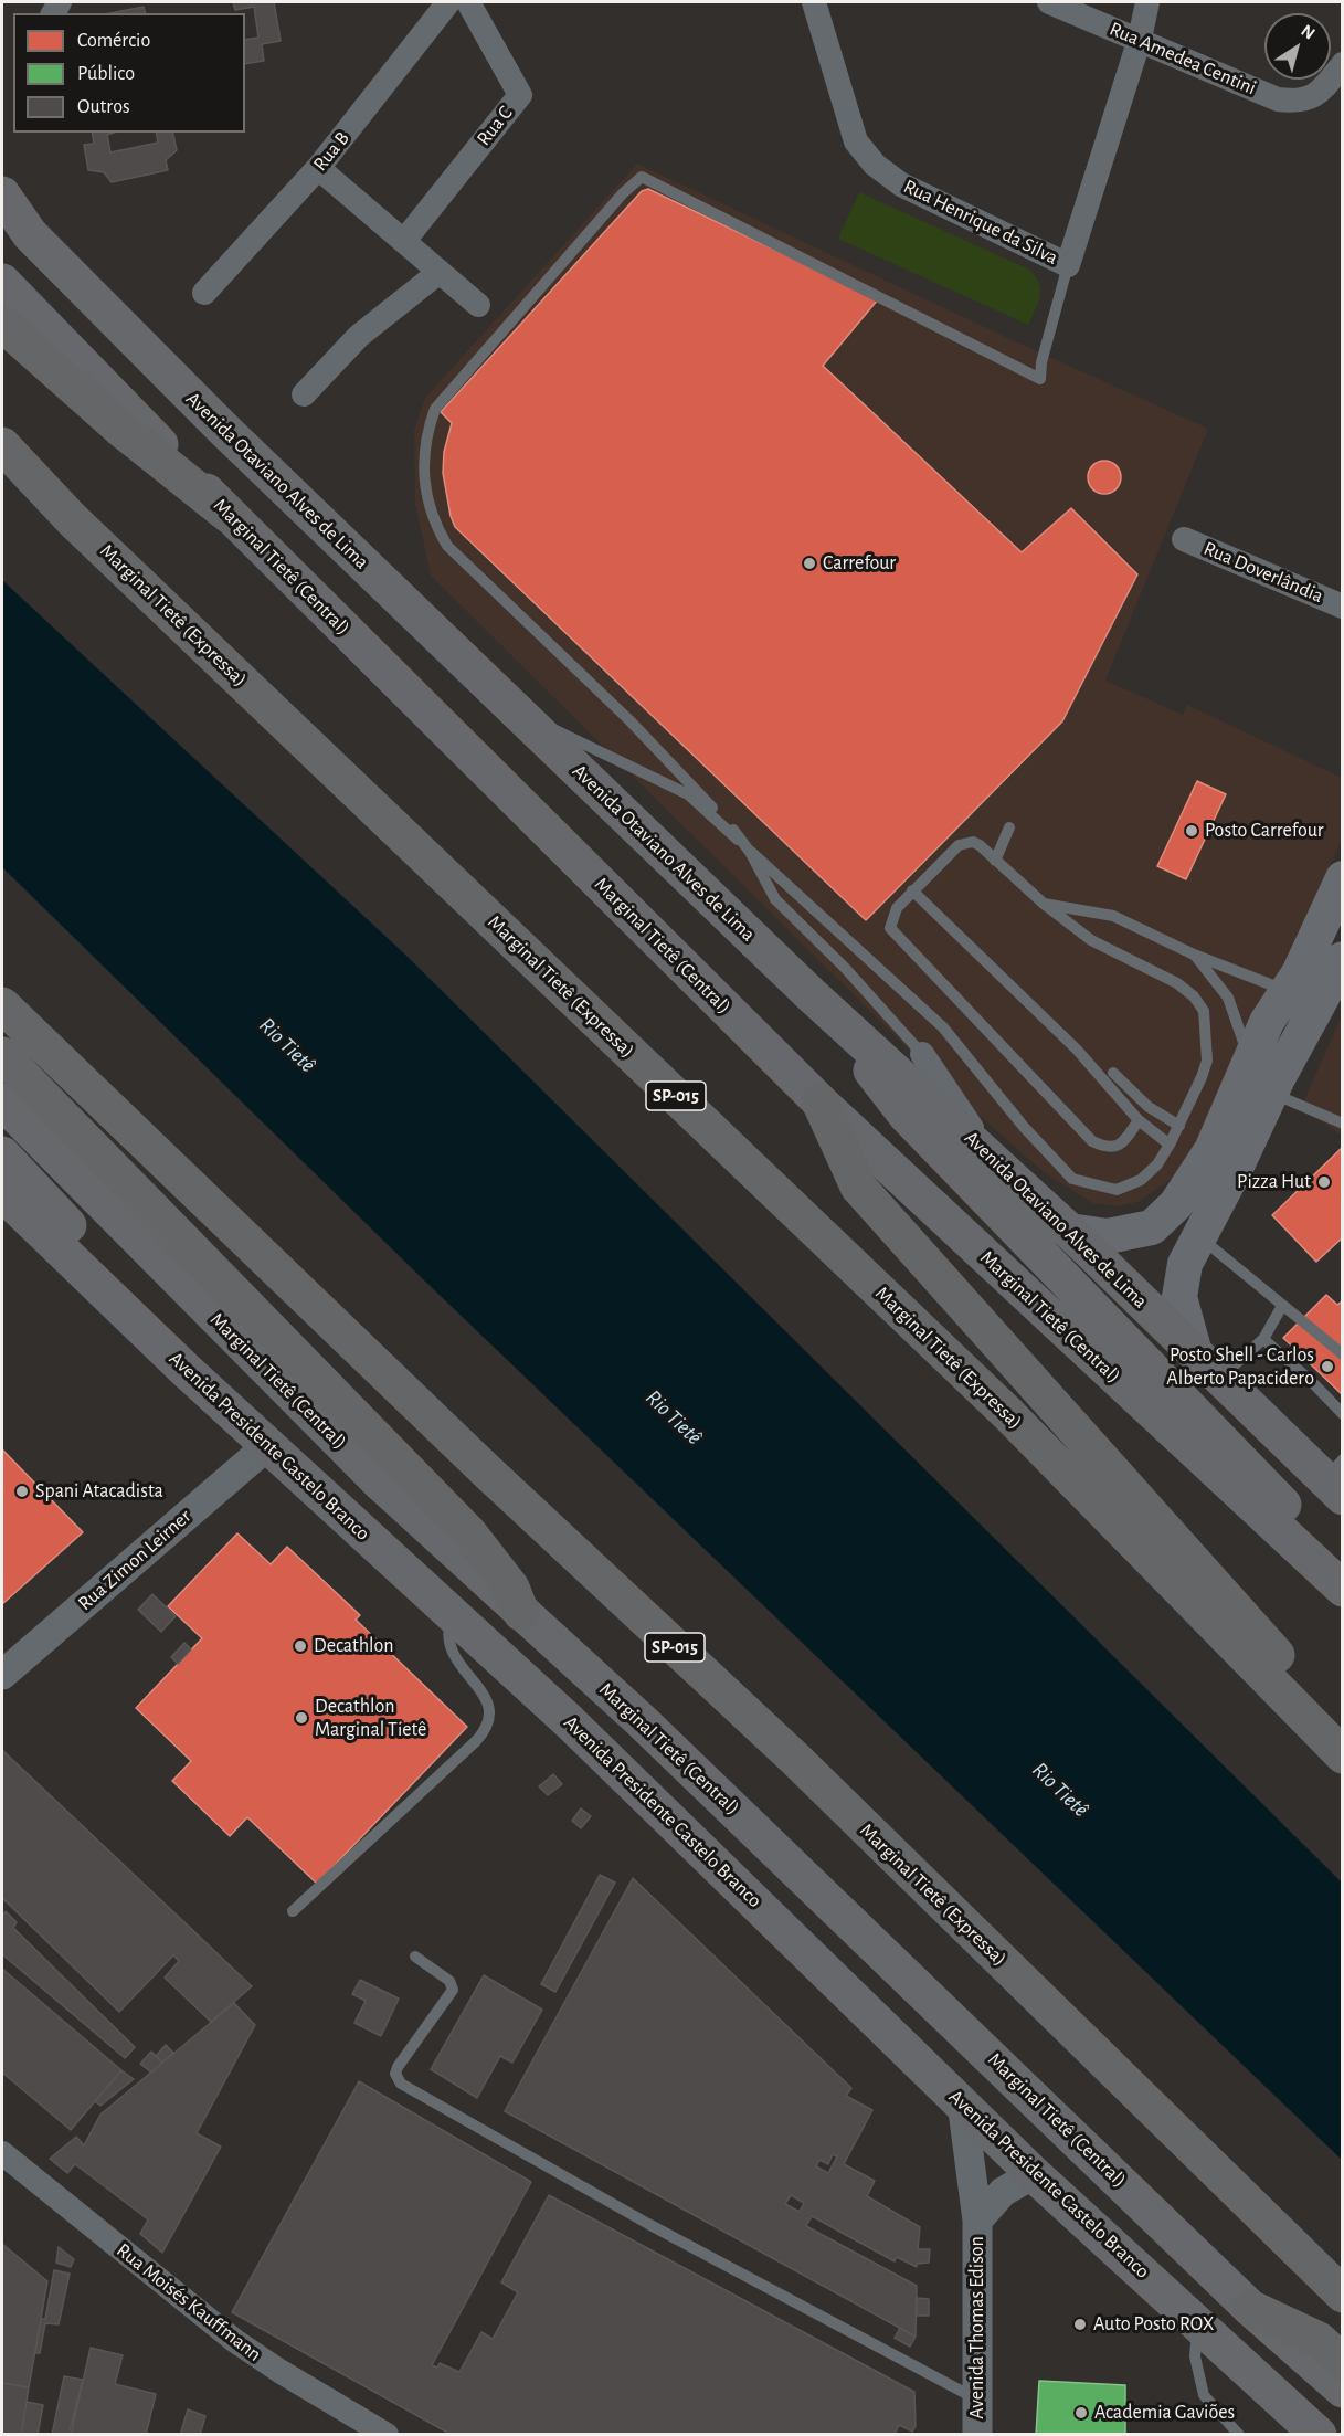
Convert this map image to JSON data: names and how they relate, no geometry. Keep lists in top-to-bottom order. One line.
{"streets":{"highway":["Avenida Otaviano Alves de Lima","Marginal Tietê (Central)","Marginal Tietê (Expressa)","SP-015","Avenida Presidente Castelo Branco"],"street":["Rua Amedea Centini","Rua C","Rua B","Rua Henrique da Silva","Rua Doverlândia","Rua Zimon Leirner","Rua Moisés Kauffmann","Avenida Thomas Edison"]},"crossings":[["Avenida Presidente Castelo Branco","Rua Zimon Leirner"],["Avenida Presidente Castelo Branco","Avenida Thomas Edison"]],"water":["Rio Tietê"],"places":["Carrefour","Posto Carrefour","Pizza Hut","Posto Shell - Carlos Alberto Papacidero","Spani Atacadista","Decathlon","Decathlon Marginal Tietê","Auto Posto ROX","Academia Gaviões"],"legend":["Comércio","Público","Outros"],"north":"top right"}
